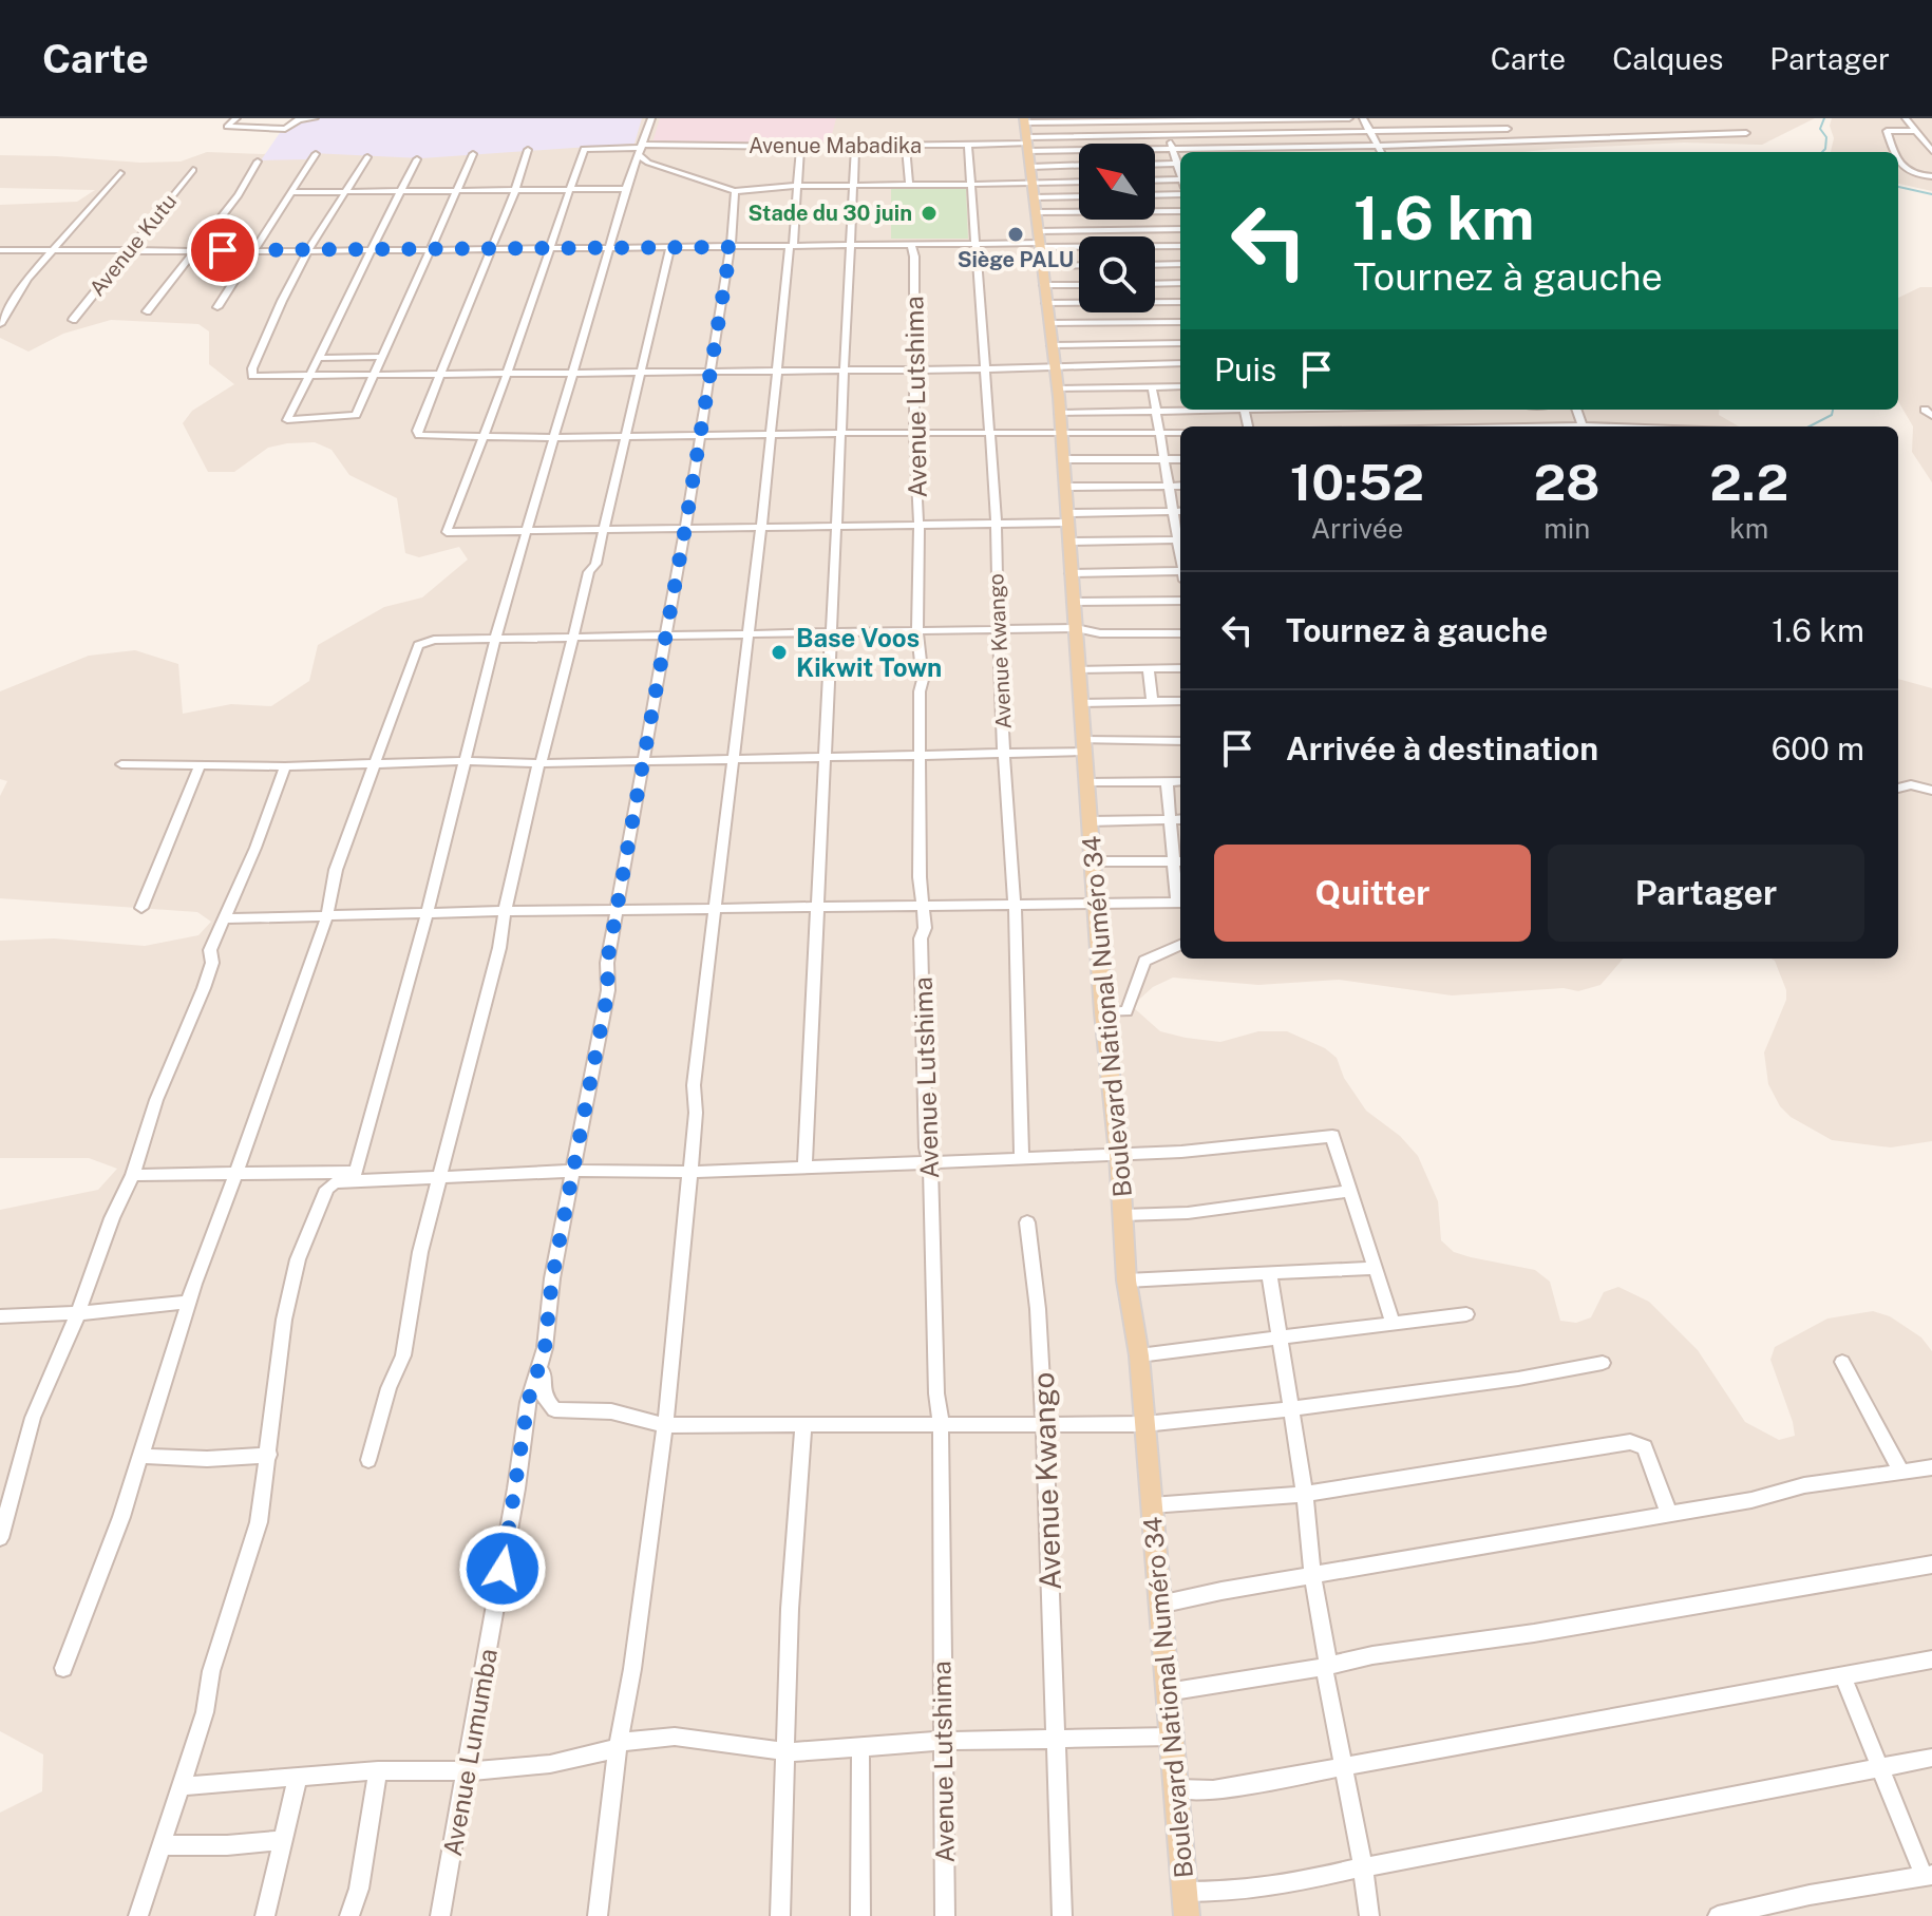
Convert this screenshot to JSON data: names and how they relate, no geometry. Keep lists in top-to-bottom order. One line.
{"streets":{"main road":["Boulevard National Numéro 34"],"street":["Avenue Mabadika","Avenue Kutu","Avenue Lutshima","Avenue Kwango","Avenue Lumumba"]},"crossings":[["Avenue Mabadika","Avenue Kwango"],["Avenue Mabadika","Boulevard National Numéro 34"]],"places":["Stade du 30 juin","Siège PALU","Base Voos Kikwit Town"],"north":"top left","page":{"header":"Carte","nav":["Carte","Calques","Partager"],"turn":["1.6 km","Tournez à gauche"],"then":"Puis","eta":["10:52","Arrivée","28","min","2.2","km"],"list":[{"name":"Tournez à gauche","value":"1.6 km"},{"name":"Arrivée à destination","value":"600 m"}],"buttons":["Quitter","Partager"]}}
